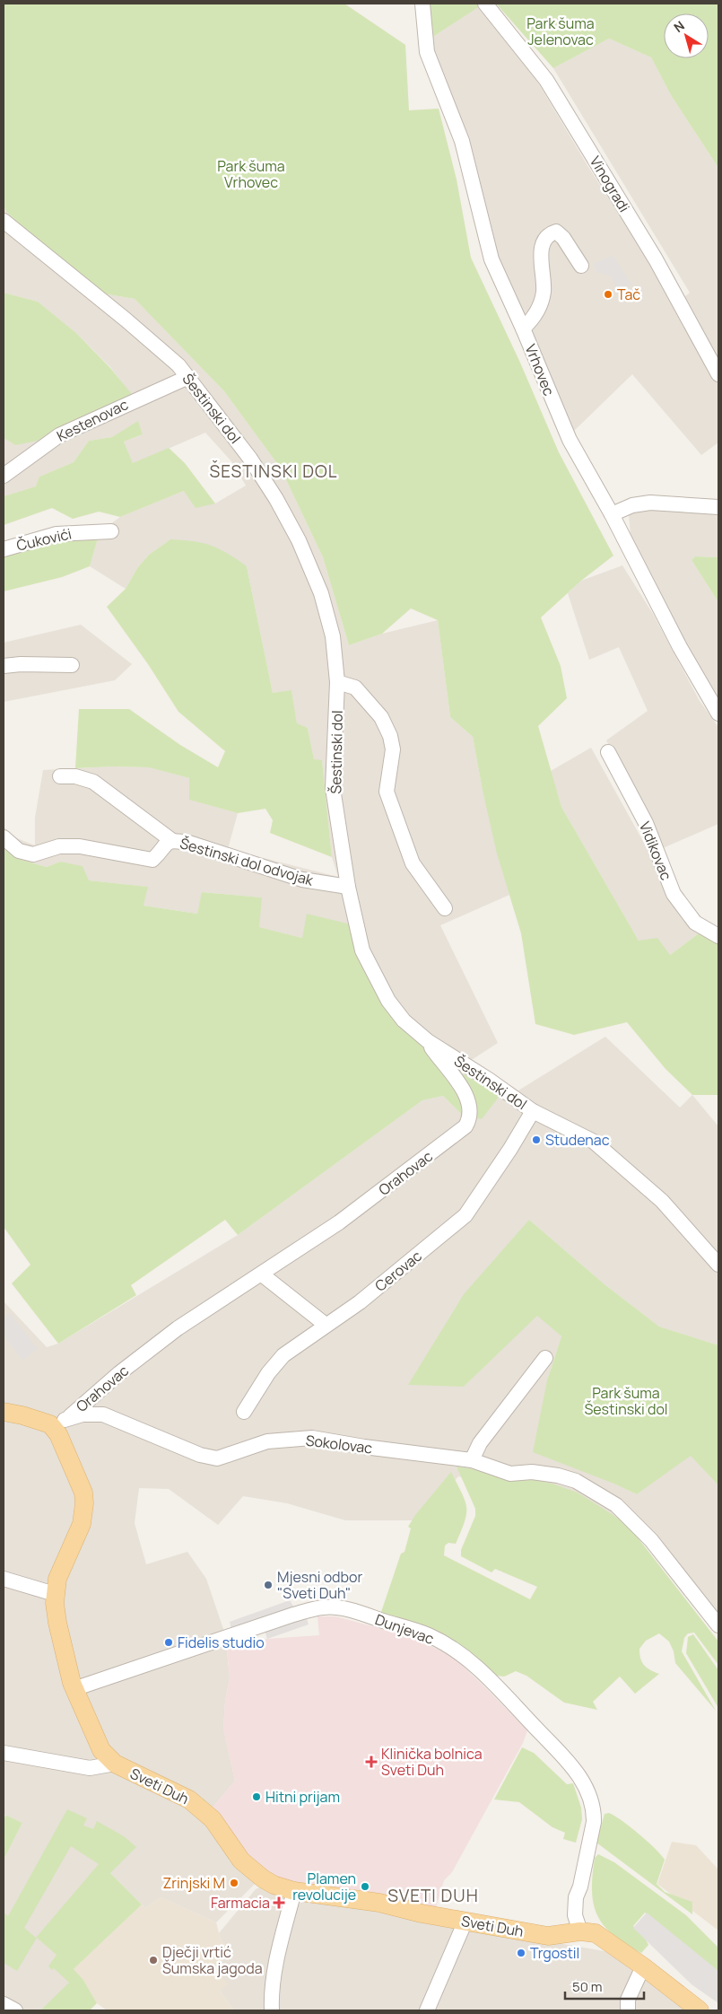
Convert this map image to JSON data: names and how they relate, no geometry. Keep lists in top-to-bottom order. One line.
{"streets":{"main road":["Sveti Duh"],"street":["Vinogradi","Vrhovec","Šestinski dol","Kestenovac","Čukovići","Vidikovac","Šestinski dol odvojak","Orahovac","Cerovac","Sokolovac","Dunjevac"]},"crossings":[["Šestinski dol","Kestenovac"],["Šestinski dol","Šestinski dol odvojak"],["Šestinski dol","Orahovac"],["Šestinski dol","Cerovac"],["Orahovac","Sokolovac"],["Orahovac","Sveti Duh"],["Sokolovac","Sveti Duh"],["Dunjevac","Sveti Duh"]],"districts":["ŠESTINSKI DOL","SVETI DUH"],"parks":["Park šuma Jelenovac","Park šuma Vrhovec","Park šuma Šestinski dol"],"places":{"other":["Tač","Studenac","Mjesni odbor \"Sveti Duh\"","Fidelis studio","Hitni prijam","Zrinjski M","Plamen revolucije","Trgostil","Dječji vrtić Šumska jagoda"],"health":["Klinička bolnica Sveti Duh","Farmacia"]},"scale_bar":"50 m","north":"top left"}
